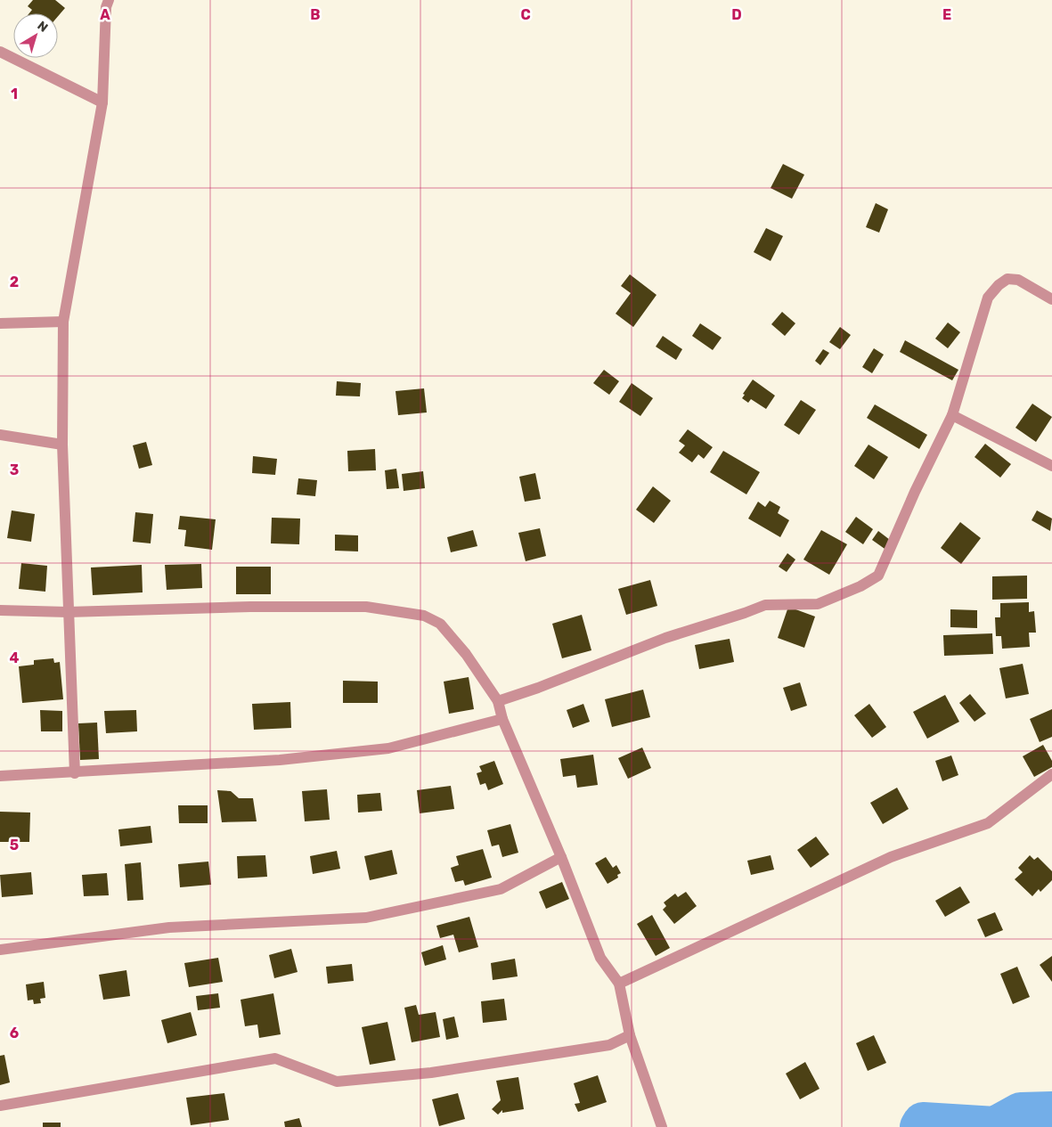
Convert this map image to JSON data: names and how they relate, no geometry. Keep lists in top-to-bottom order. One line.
{"north":"top right","grid":{"columns":["A","B","C","D","E"],"rows":["1","2","3","4","5","6"]}}
